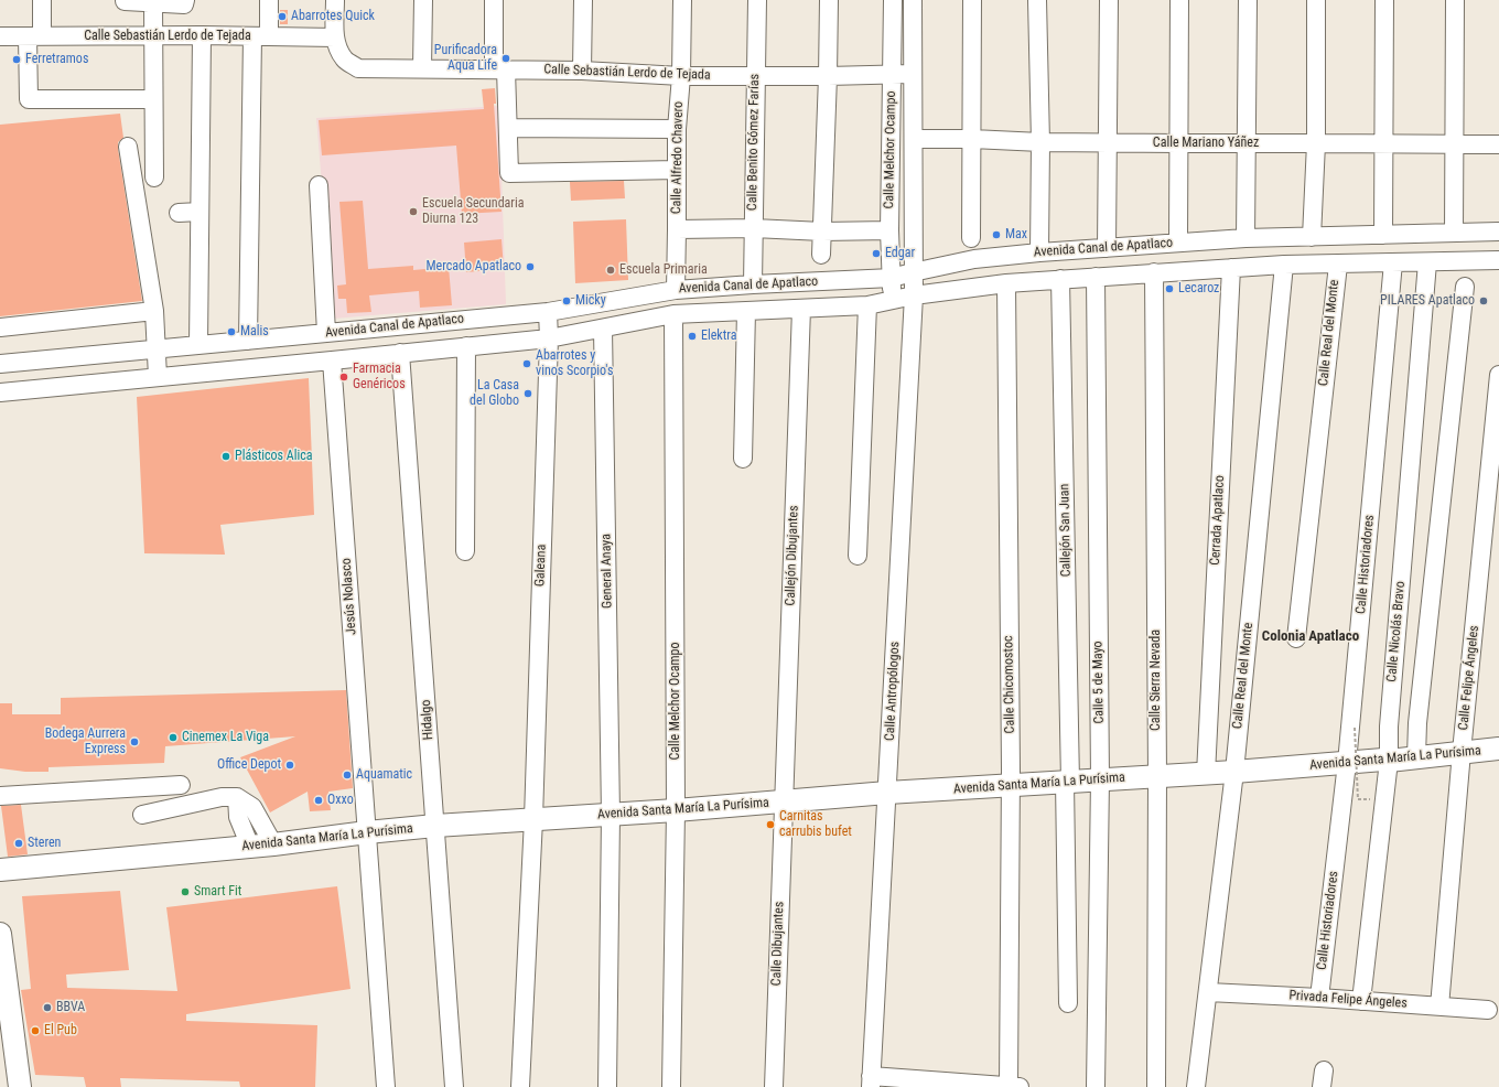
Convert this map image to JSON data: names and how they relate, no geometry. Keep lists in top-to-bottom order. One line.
{"streets":{"main road":["Avenida Santa María La Purísima"],"street":["Calle Sebastián Lerdo de Tejada","Calle Benito Gómez Farías","Calle Mariano Yáñez","Calle Melchor Ocampo","Calle Alfredo Chavero","Avenida Canal de Apatlaco","Calle Real del Monte","Cerrada Apatlaco","Callejón San Juan","Callejón Dibujantes","Calle Historiadores","Galeana","General Anaya","Jesús Nolasco","Calle Nicolás Bravo","Calle Felipe Ángeles","Calle Sierra Nevada","Calle 5 de Mayo","Calle Chicomostoc","Calle Antropólogos","Hidalgo","Calle Dibujantes","Privada Felipe Ángeles"]},"crossings":[["Calle Sebastián Lerdo de Tejada","Calle Benito Gómez Farías"],["Calle Sebastián Lerdo de Tejada","Calle Melchor Ocampo"],["Calle Sebastián Lerdo de Tejada","Calle Alfredo Chavero"],["Calle Benito Gómez Farías","Avenida Canal de Apatlaco"],["Calle Mariano Yáñez","Calle Melchor Ocampo"],["Calle Melchor Ocampo","Avenida Canal de Apatlaco"],["Calle Melchor Ocampo","Calle Antropólogos"],["Calle Melchor Ocampo","Avenida Santa María La Purísima"],["Calle Alfredo Chavero","Avenida Canal de Apatlaco"],["Avenida Canal de Apatlaco","Calle Real del Monte"],["Avenida Canal de Apatlaco","Cerrada Apatlaco"],["Avenida Canal de Apatlaco","Callejón San Juan"],["Avenida Canal de Apatlaco","Callejón Dibujantes"],["Avenida Canal de Apatlaco","Calle Historiadores"],["Avenida Canal de Apatlaco","Galeana"],["Avenida Canal de Apatlaco","General Anaya"],["Avenida Canal de Apatlaco","Jesús Nolasco"],["Avenida Canal de Apatlaco","Calle Nicolás Bravo"],["Avenida Canal de Apatlaco","Calle Sierra Nevada"],["Avenida Canal de Apatlaco","Calle 5 de Mayo"],["Avenida Canal de Apatlaco","Calle Chicomostoc"],["Avenida Canal de Apatlaco","Calle Antropólogos"],["Avenida Canal de Apatlaco","Hidalgo"],["Calle Real del Monte","Avenida Santa María La Purísima"],["Calle Real del Monte","Privada Felipe Ángeles"],["Cerrada Apatlaco","Avenida Santa María La Purísima"],["Callejón San Juan","Avenida Santa María La Purísima"],["Callejón Dibujantes","Avenida Santa María La Purísima"],["Callejón Dibujantes","Calle Dibujantes"],["Calle Historiadores","Avenida Santa María La Purísima"],["Calle Historiadores","Privada Felipe Ángeles"],["Galeana","Avenida Santa María La Purísima"],["General Anaya","Avenida Santa María La Purísima"],["Jesús Nolasco","Avenida Santa María La Purísima"],["Calle Nicolás Bravo","Avenida Santa María La Purísima"],["Calle Nicolás Bravo","Privada Felipe Ángeles"],["Calle Felipe Ángeles","Avenida Santa María La Purísima"],["Calle Felipe Ángeles","Privada Felipe Ángeles"],["Calle Sierra Nevada","Avenida Santa María La Purísima"],["Calle 5 de Mayo","Avenida Santa María La Purísima"],["Calle Chicomostoc","Avenida Santa María La Purísima"],["Calle Antropólogos","Avenida Santa María La Purísima"],["Hidalgo","Avenida Santa María La Purísima"],["Avenida Santa María La Purísima","Calle Dibujantes"]],"districts":["Colonia Apatlaco"],"places":["Abarrotes Quick","Purificadora Aqua Life","Ferretramos","Escuela Secundaria Diurna 123","Max","Edgar","Mercado Apatlaco","Escuela Primaria","Lecaroz","Micky","PILARES Apatlaco","Malis","Elektra","Abarrotes y vinos Scorpio's","Farmacia Genéricos","La Casa del Globo","Plásticos Alica","Cinemex La Viga","Bodega Aurrera Express","Office Depot","Aquamatic","Oxxo","Carnitas carrubis bufet","Steren","Smart Fit","BBVA","El Pub"]}
